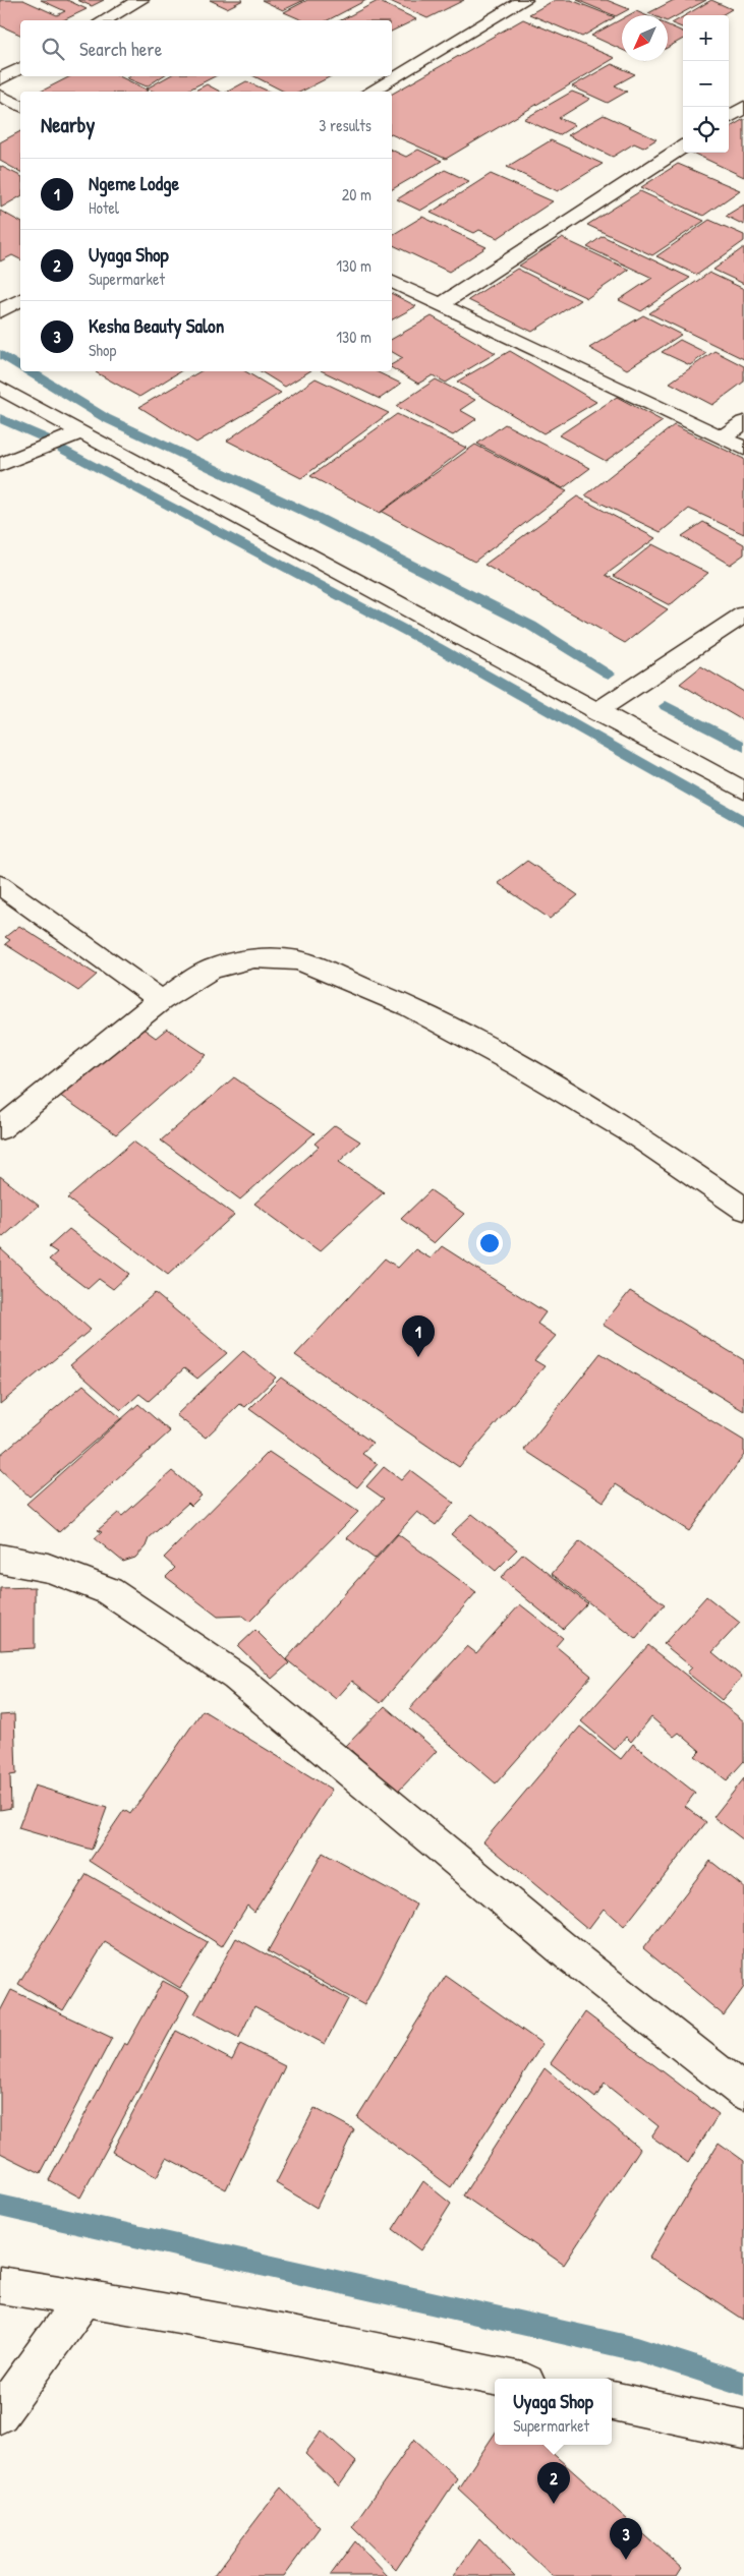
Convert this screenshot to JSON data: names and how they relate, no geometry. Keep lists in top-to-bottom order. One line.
{"north":"bottom left","page":{"map_buttons":["+","−"],"search":"Search here","heading":["Nearby","3 results"],"list":[{"mark":"1","name":"Ngeme Lodge","note":"Hotel","value":"20 m"},{"mark":"2","name":"Uyaga Shop","note":"Supermarket","value":"130 m"},{"mark":"3","name":"Kesha Beauty Salon","note":"Shop","value":"130 m"}],"pins":["1","2","3"],"popup":["Uyaga Shop","Supermarket"]}}
